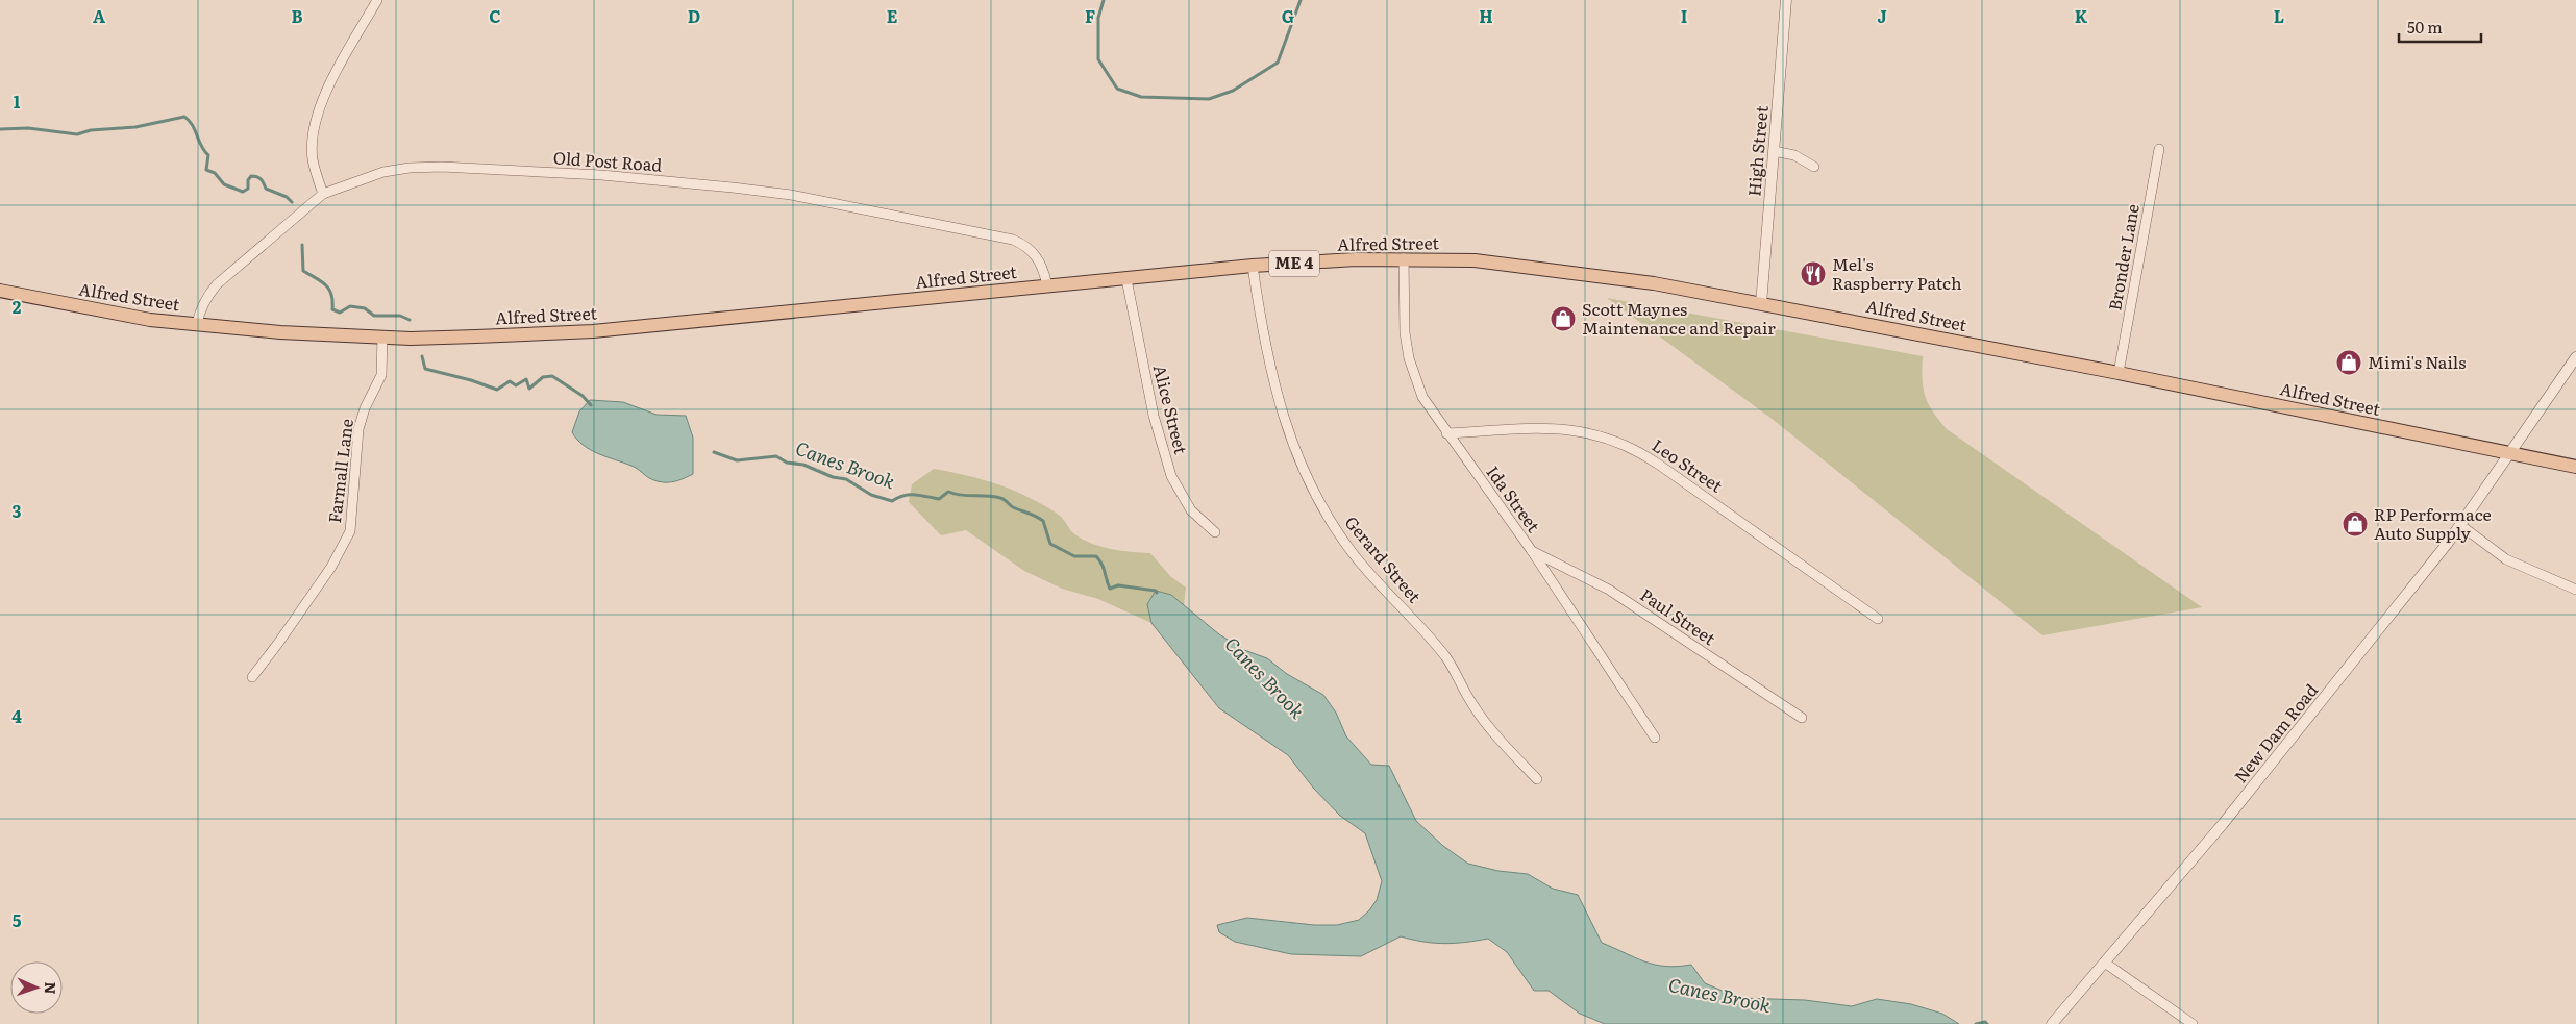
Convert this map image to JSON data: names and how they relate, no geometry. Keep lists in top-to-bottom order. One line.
{"streets":{"main road":["Alfred Street","ME 4"],"street":["High Street","Old Post Road","Bronder Lane","Alice Street","Leo Street","Farmall Lane","Ida Street","Gerard Street","Paul Street","New Dam Road"]},"crossings":[["High Street","Alfred Street"],["Old Post Road","Alfred Street"],["Alfred Street","Bronder Lane"],["Alfred Street","Alice Street"],["Alfred Street","Farmall Lane"],["Alfred Street","Ida Street"],["Alfred Street","Gerard Street"],["Alfred Street","New Dam Road"],["Leo Street","Ida Street"],["Ida Street","Paul Street"]],"water":["Canes Brook"],"places":{"restaurant":["Mel's Raspberry Patch"],"shop":["Scott Maynes Maintenance and Repair","Mimi's Nails","RP Performace Auto Supply"]},"scale_bar":"50 m","north":"right","grid":{"columns":["A","B","C","D","E","F","G","H","I","J","K","L"],"rows":["1","2","3","4","5"]}}
